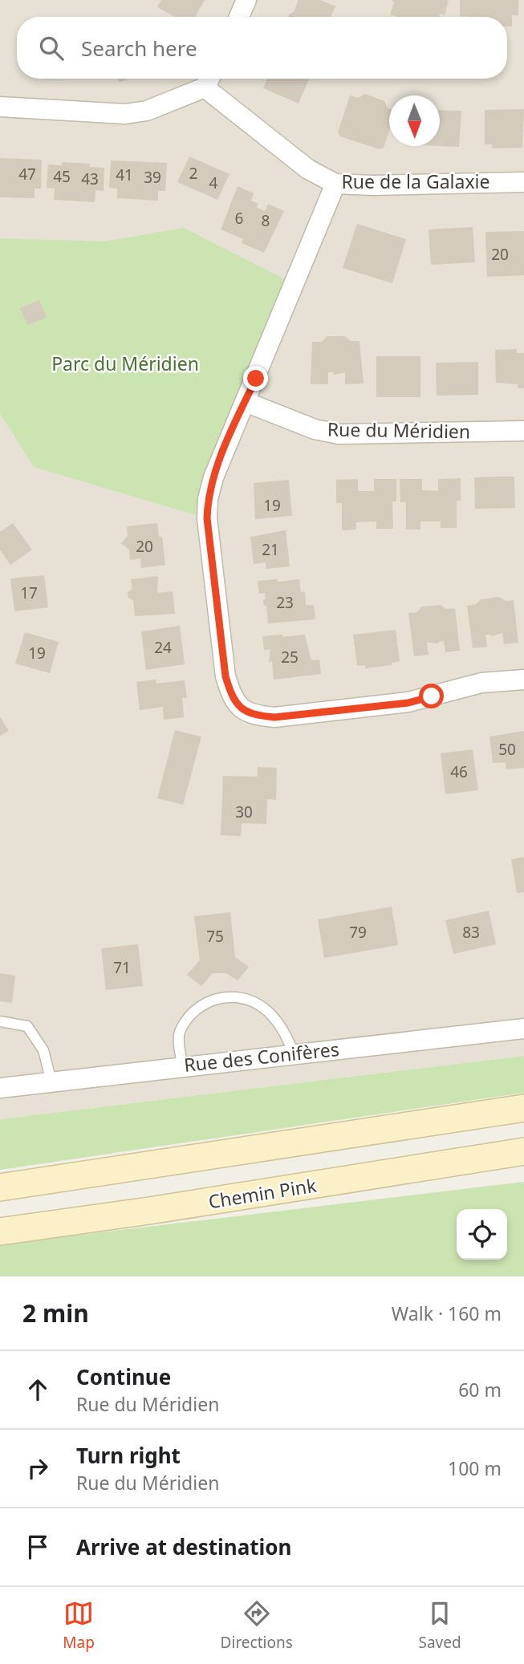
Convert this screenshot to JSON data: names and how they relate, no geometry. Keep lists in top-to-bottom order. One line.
{"streets":{"main road":["Chemin Pink"],"street":["Rue de la Galaxie","Rue du Méridien","Rue des Conifères"]},"parks":["Parc du Méridien"],"house_numbers":["2","47","41","45","39","43","4","6","8","20","19","20","21","17","23","24","19","25","50","46","30","79","83","75","71"],"north":"bottom","page":{"search":"Search here","heading":["2 min","Walk · 160 m"],"list":[["Continue","Rue du Méridien","60 m"],["Turn right","Rue du Méridien","100 m"],"Arrive at destination"],"nav":["Map","Directions","Saved"]}}
